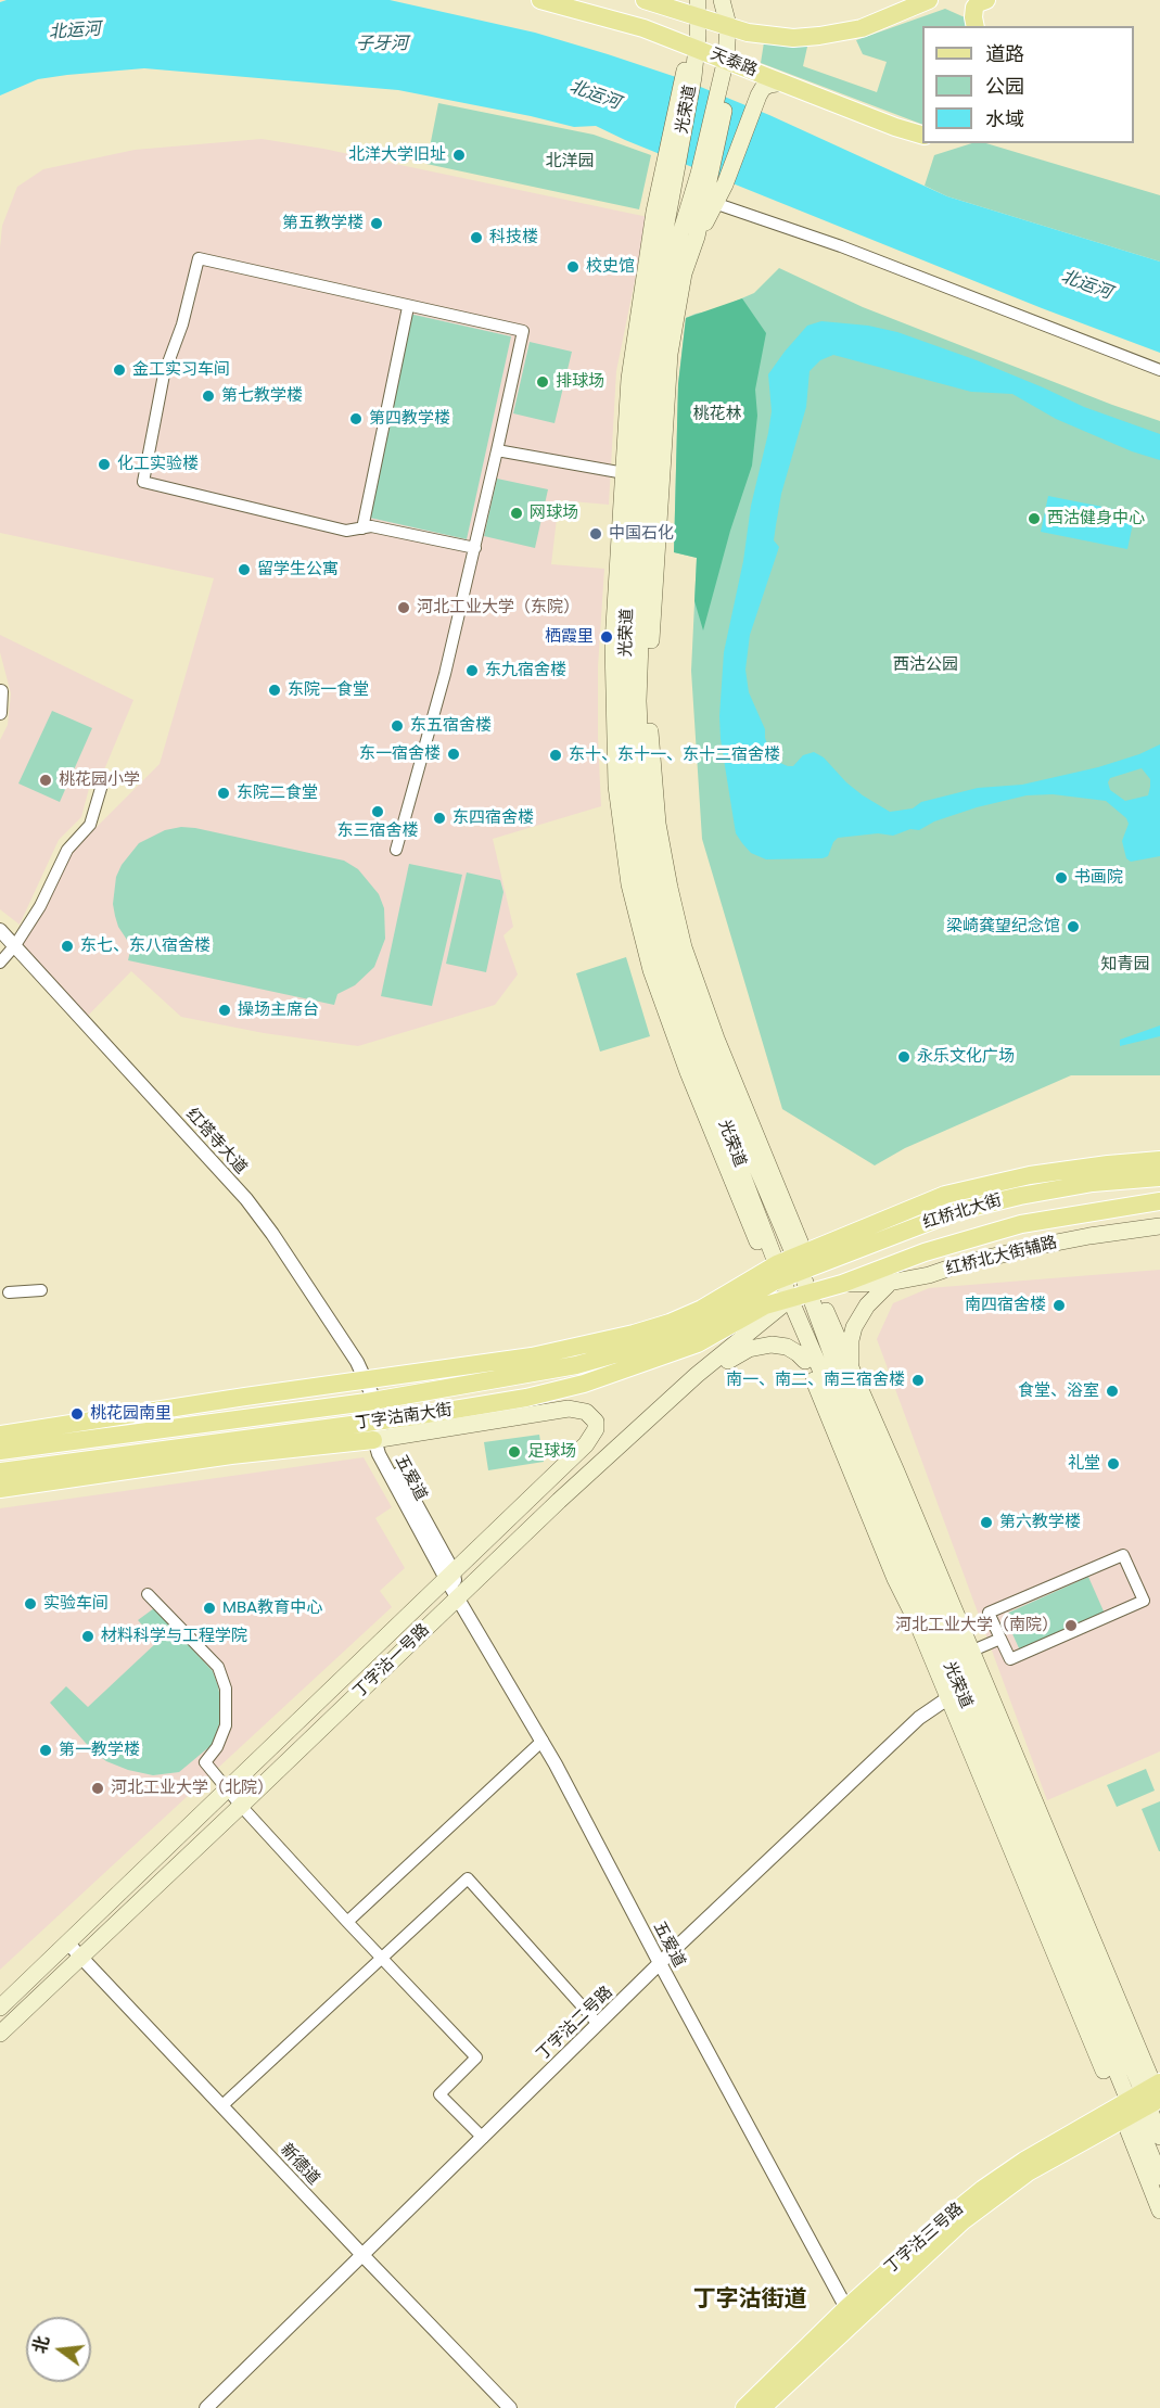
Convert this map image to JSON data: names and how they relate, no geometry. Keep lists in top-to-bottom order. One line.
{"streets":{"main road":["天泰路","光荣道","红桥北大街","红桥北大街辅路","丁字沽南大街","丁字沽一号路","丁字沽三号路"],"street":["红塔寺大道","五爱道","丁字沽二号路","新德道"]},"crossings":[["天泰路","光荣道"],["光荣道","红桥北大街"],["光荣道","丁字沽南大街"],["光荣道","丁字沽一号路"],["光荣道","丁字沽二号路"],["光荣道","丁字沽三号路"],["红塔寺大道","丁字沽南大街"],["红塔寺大道","五爱道"],["红塔寺大道","丁字沽一号路"],["红桥北大街","红桥北大街辅路"],["红桥北大街","丁字沽南大街"],["红桥北大街","丁字沽一号路"],["丁字沽南大街","五爱道"],["丁字沽南大街","丁字沽一号路"],["五爱道","丁字沽一号路"],["五爱道","丁字沽二号路"],["五爱道","丁字沽三号路"],["丁字沽一号路","新德道"],["丁字沽二号路","新德道"]],"districts":["丁字沽街道"],"water":["北运河","子牙河"],"parks":["北洋园","桃花林","西沽公园","知青园"],"places":["北洋大学旧址","第五教学楼","科技楼","校史馆","金工实习车间","排球场","第七教学楼","第四教学楼","化工实验楼","网球场","西沽健身中心","中国石化","留学生公寓","河北工业大学（东院）","栖霞里","东九宿舍楼","东院一食堂","东五宿舍楼","东一宿舍楼","东十、东十一、东十二宿舍楼","桃花园小学","东院二食堂","东三宿舍楼","东四宿舍楼","书画院","梁崎龚望纪念馆","东七、东八宿舍楼","操场主席台","永乐文化广场","南四宿舍楼","南一、南二、南三宿舍楼","食堂、浴室","桃花园南里","足球场","礼堂","第六教学楼","实验车间","MBA教育中心","河北工业大学（南院）","材料科学与工程学院","第一教学楼","河北工业大学（北院）"],"legend":["道路","公园","水域"],"north":"left"}
